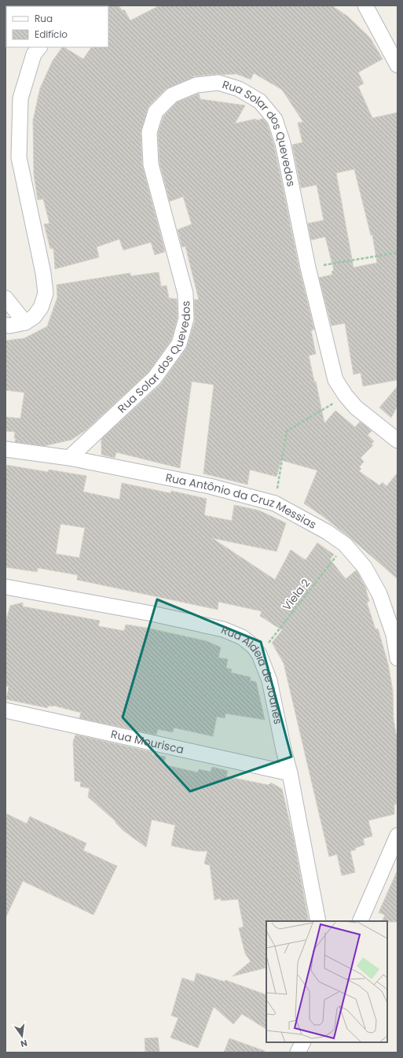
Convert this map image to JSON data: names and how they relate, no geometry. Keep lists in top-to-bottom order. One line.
{"streets":{"street":["Rua Solar dos Quevedos","Rua Antônio da Cruz Messias","Rua Aldeia de Joanes","Rua Mourisca"],"path":["Viela 2"]},"crossings":[["Rua Solar dos Quevedos","Rua Antônio da Cruz Messias"],["Rua Antônio da Cruz Messias","Viela 2"],["Viela 2","Rua Aldeia de Joanes"],["Rua Aldeia de Joanes","Rua Mourisca"]],"legend":["Rua","Edifício"],"north":"bottom"}
